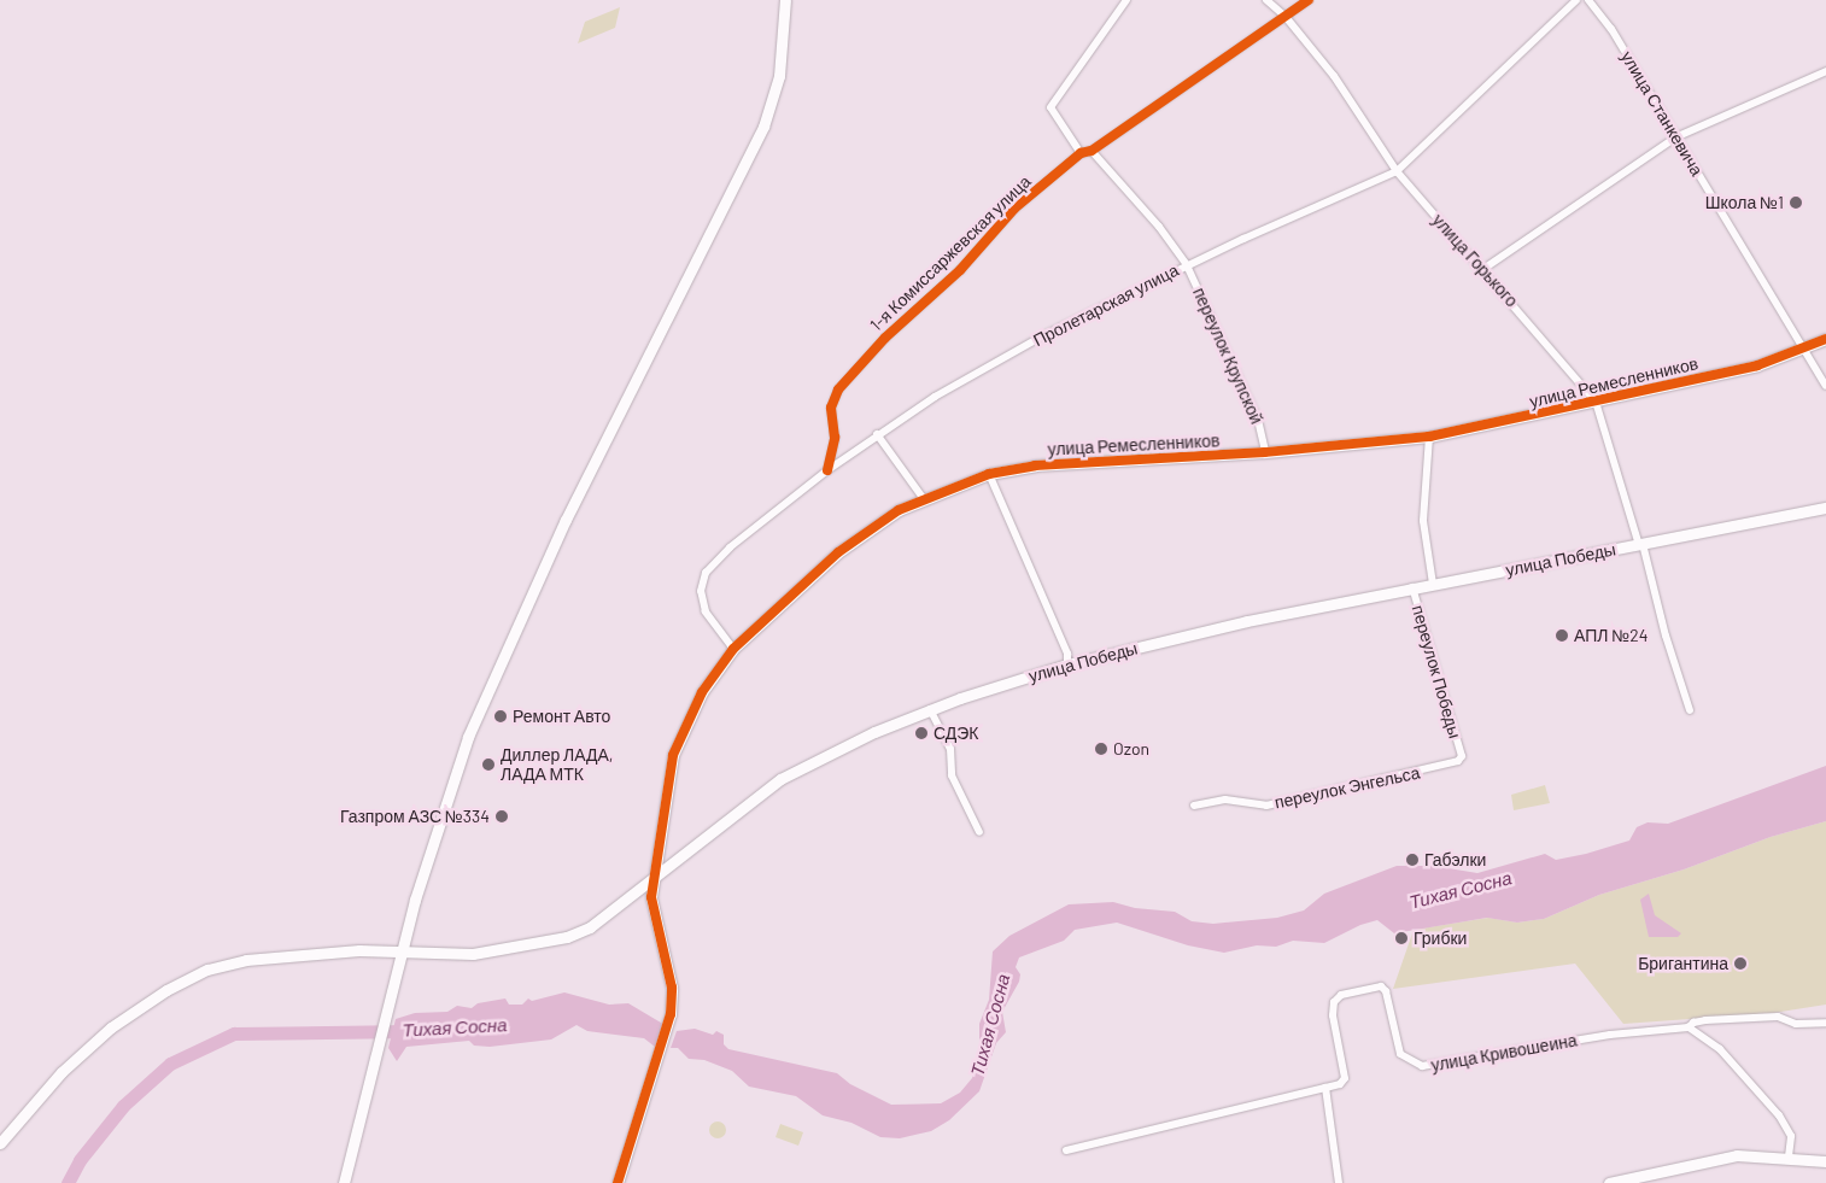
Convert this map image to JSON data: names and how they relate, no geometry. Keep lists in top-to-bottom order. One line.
{"streets":{"main road":["улица Ремесленников","улица Победы"],"street":["улица Станкевича","1-я Комиссаржевская улица","улица Горького","Пролетарская улица","переулок Крупской","переулок Победы","переулок Энгельса","улица Кривошеина"]},"crossings":[["улица Станкевича","улица Ремесленников"],["1-я Комиссаржевская улица","Пролетарская улица"],["улица Горького","Пролетарская улица"],["улица Горького","улица Ремесленников"],["улица Горького","улица Победы"],["Пролетарская улица","переулок Крупской"],["Пролетарская улица","улица Ремесленников"],["переулок Крупской","улица Ремесленников"],["улица Ремесленников","улица Победы"],["улица Победы","переулок Победы"],["переулок Победы","переулок Энгельса"]],"water":["Тихая Сосна"],"places":["Школа №1","АПЛ №24","Ремонт Авто","СДЭК","Ozon","Диллер ЛАДА, ЛАДА МТК","Газпром АЗС №334","Габэлки","Грибки","Бригантина"]}
